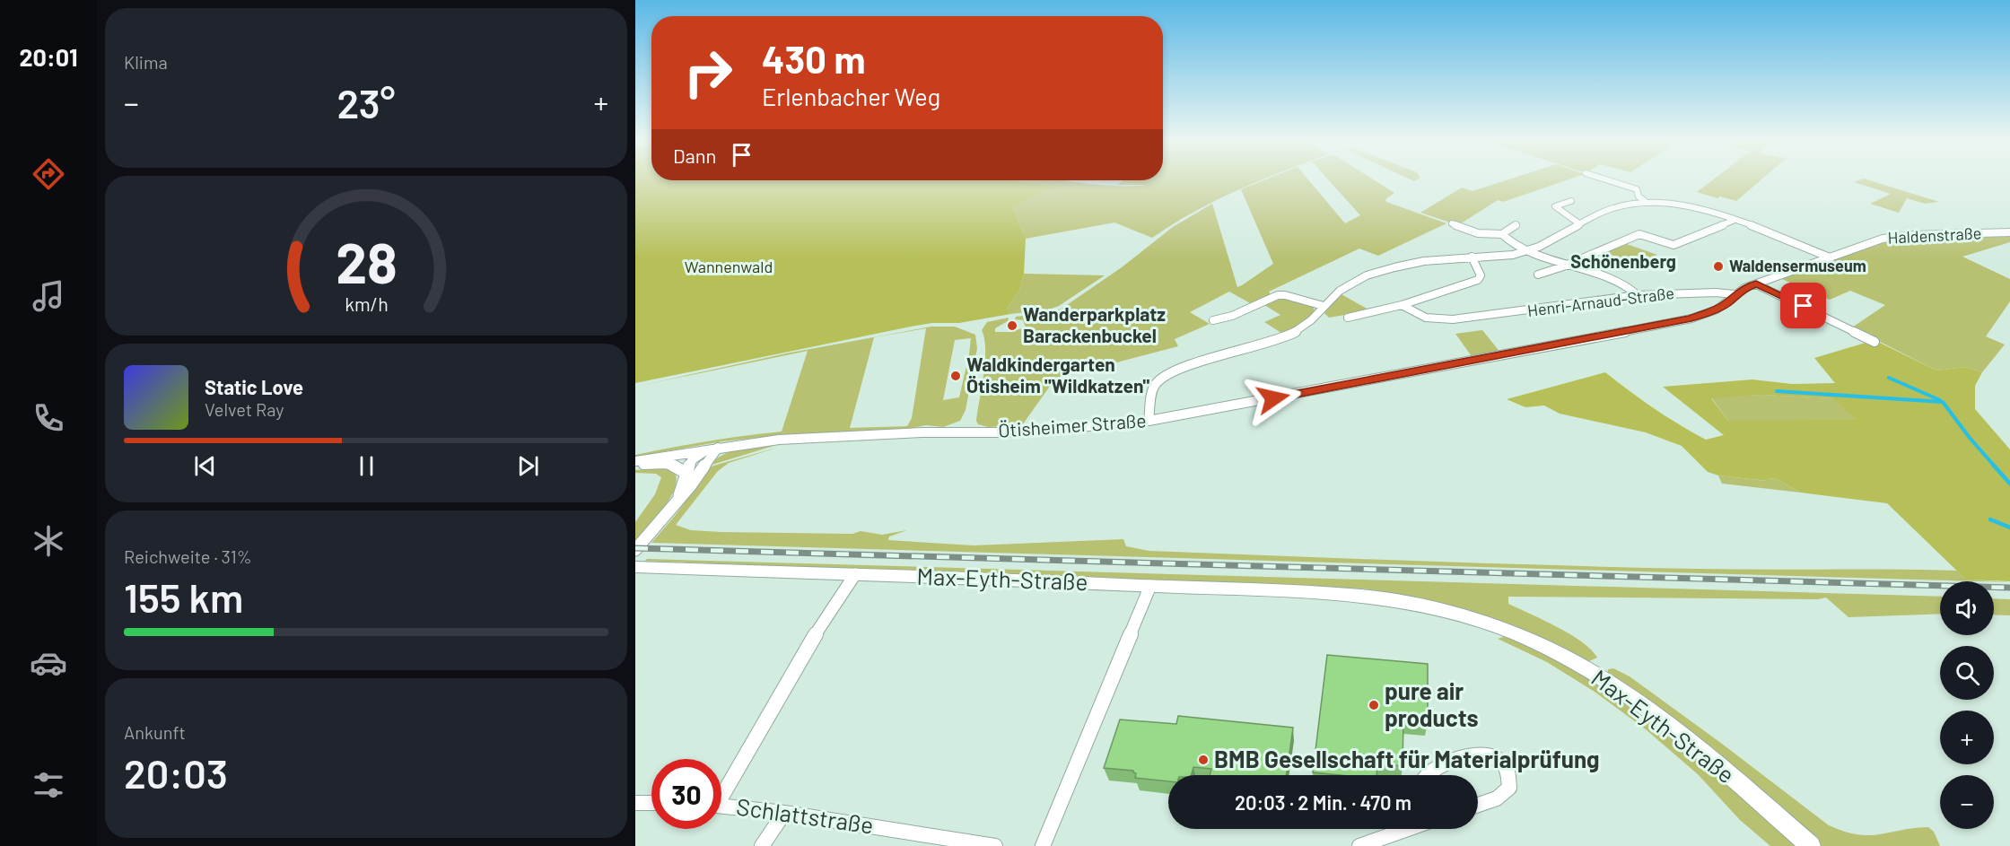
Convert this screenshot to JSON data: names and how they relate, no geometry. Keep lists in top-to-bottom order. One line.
{"streets":{"street":["Haldenstraße","Henri-Arnaud-Straße","Ötisheimer Straße","Max-Eyth-Straße","Schlattstraße"]},"crossings":[["Haldenstraße","Henri-Arnaud-Straße"],["Henri-Arnaud-Straße","Ötisheimer Straße"]],"districts":["Schönenberg"],"parks":["Wannenwald"],"places":["Waldensermuseum","Wanderparkplatz Barackenbuckel","Waldkindergarten Ötisheim \"Wildkatzen\"","pure air products","BMB Gesellschaft für Materialprüfung"],"page":{"tabs":"20:01","tile":["Klima",["Reichweite · 31%","155 km"],["Ankunft","20:03"]],"turn":["430 m","Erlenbacher Weg"],"heat":["−","23°","+"],"then":"Dann","song":["Static Love","Velvet Ray"],"map_buttons":["+","−"],"limit":"30","trip":"20:03 · 2 Min. · 470 m","gauge":["28","km/h"]}}
